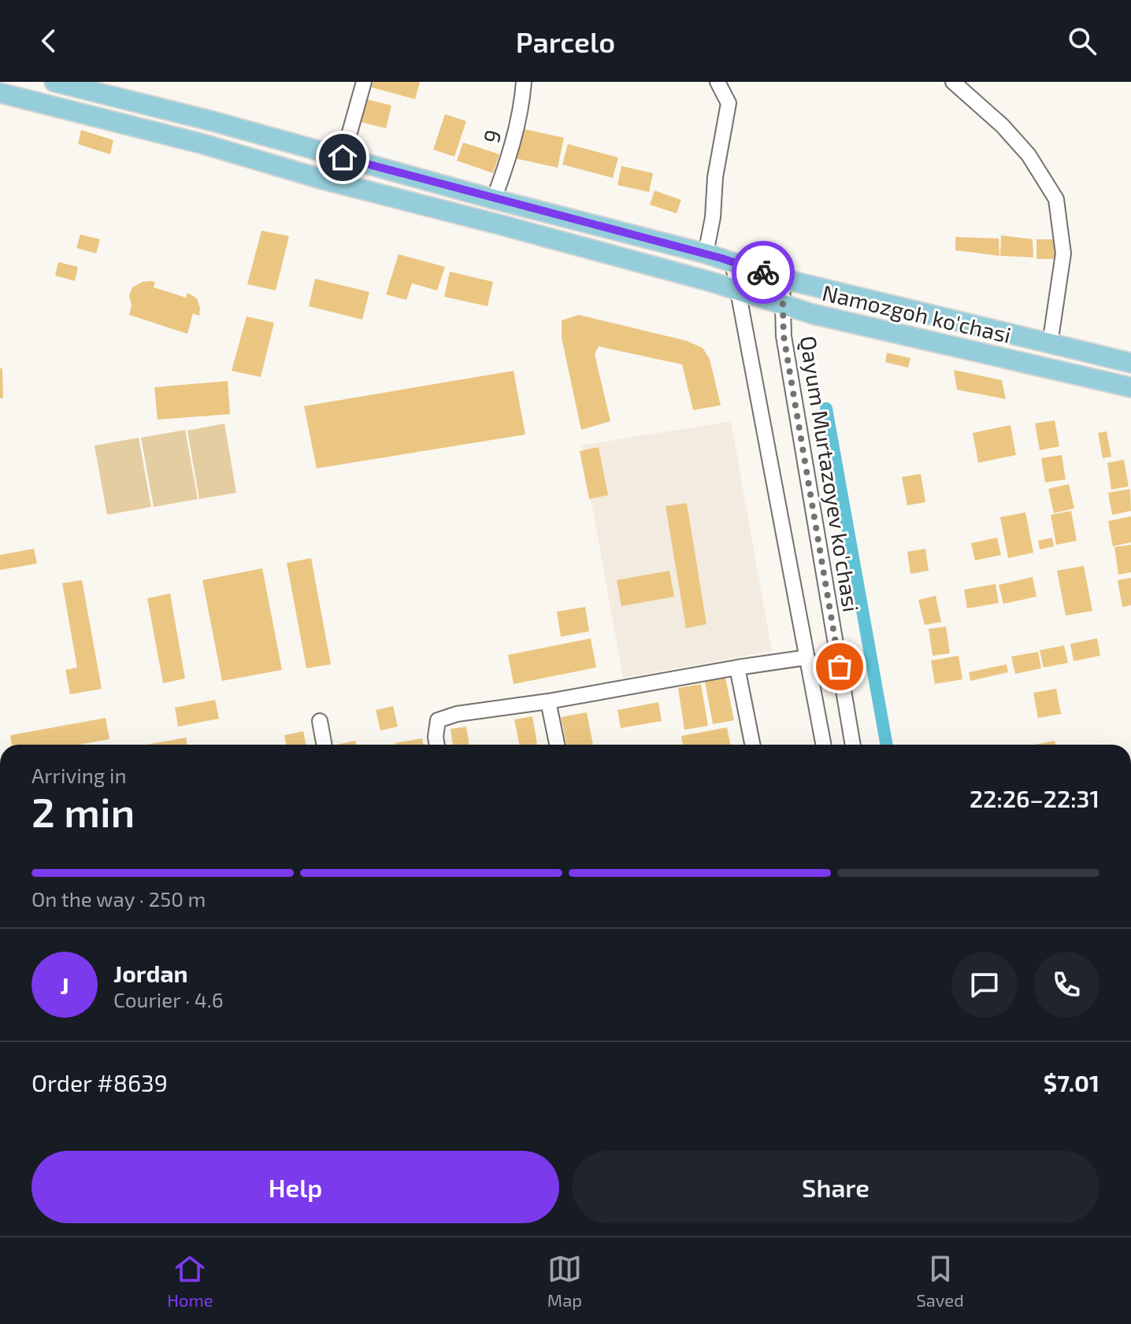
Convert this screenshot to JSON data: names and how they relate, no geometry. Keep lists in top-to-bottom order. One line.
{"streets":{"main road":["Namozgoh ko'chasi"],"street":["9","Qayum Murtazoyev ko'chasi"]},"crossings":[["9","Namozgoh ko'chasi"],["Namozgoh ko'chasi","Qayum Murtazoyev ko'chasi"]],"page":{"header":"Parcelo","heading":["2 min","Arriving in","22:26–22:31"],"panel":["Jordan","Courier · 4.6","Order #8639","$7.01"],"bar":"On the way · 250 m","round":"J","buttons":["Help","Share"],"tabs":["Home","Map","Saved"]}}
